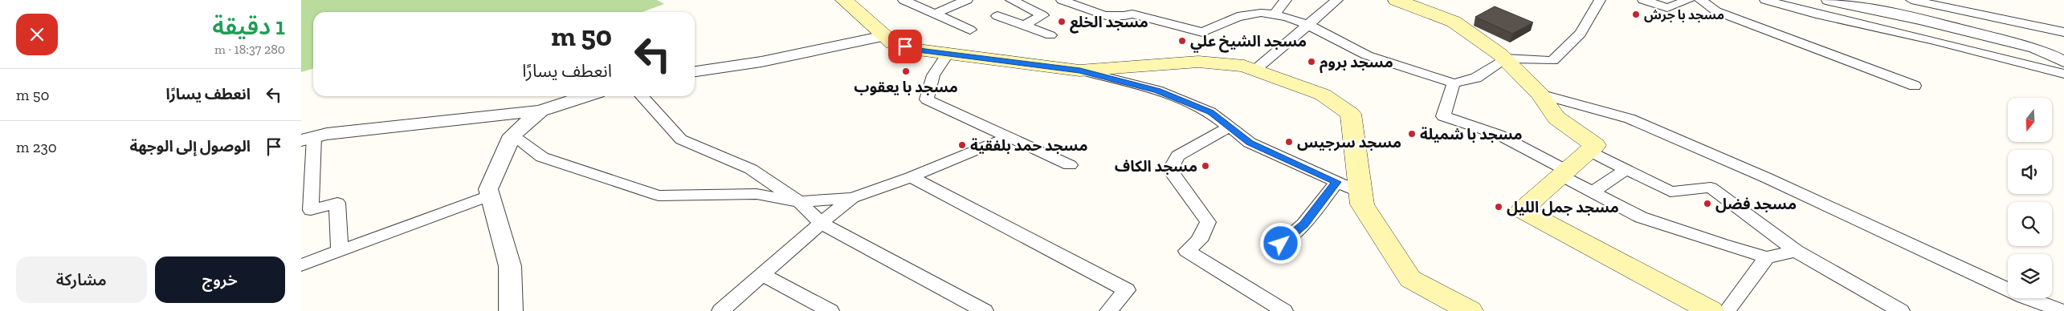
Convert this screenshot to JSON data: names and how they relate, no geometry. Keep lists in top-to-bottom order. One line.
{"places":["مسجد با جرش","مسجد الخلع","مسجد الشيخ علي","مسجد بروم","مسجد با يعقوب","مسجد با شميلة","مسجد سرجيس","مسجد حمد بلفقية","مسجد الكاف","مسجد فضل","مسجد جمل الليل"],"north":"bottom","page":{"heading":["1 دقيقة","280 m · 18:37"],"turn":["50 m","انعطف يسارًا"],"list":[{"name":"انعطف يسارًا","value":"50 m"},{"name":"الوصول إلى الوجهة","value":"230 m"}],"buttons":["خروج","مشاركة"]}}
